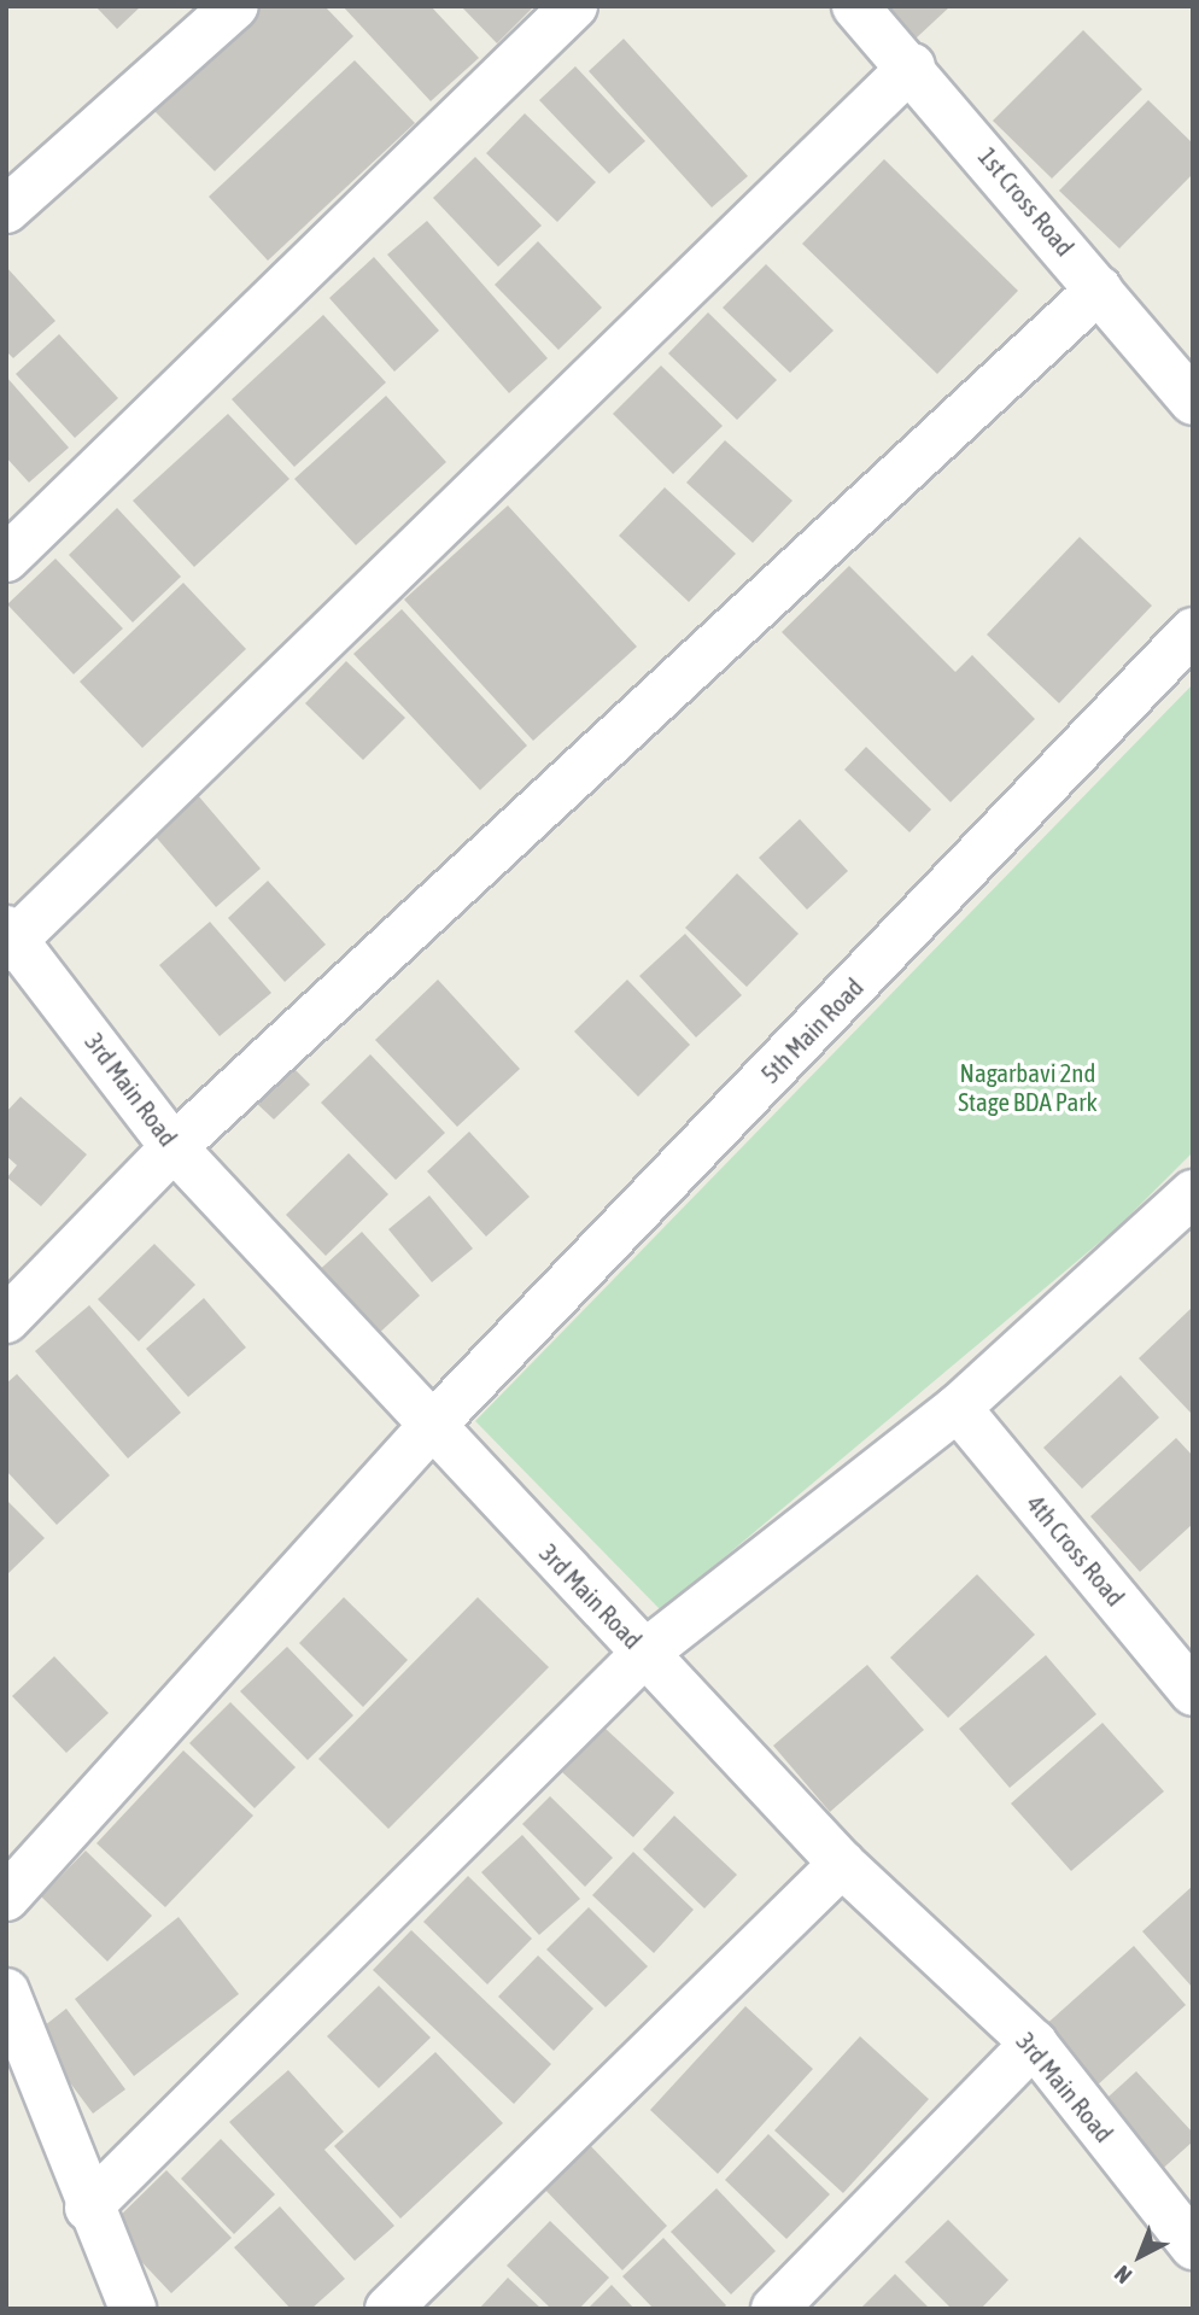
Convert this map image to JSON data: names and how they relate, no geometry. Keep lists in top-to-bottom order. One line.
{"streets":{"street":["1st Cross Road","5th Main Road","3rd Main Road","4th Cross Road"]},"crossings":[["5th Main Road","3rd Main Road"]],"parks":["Nagarbavi 2nd Stage BDA Park"],"north":"bottom left"}
